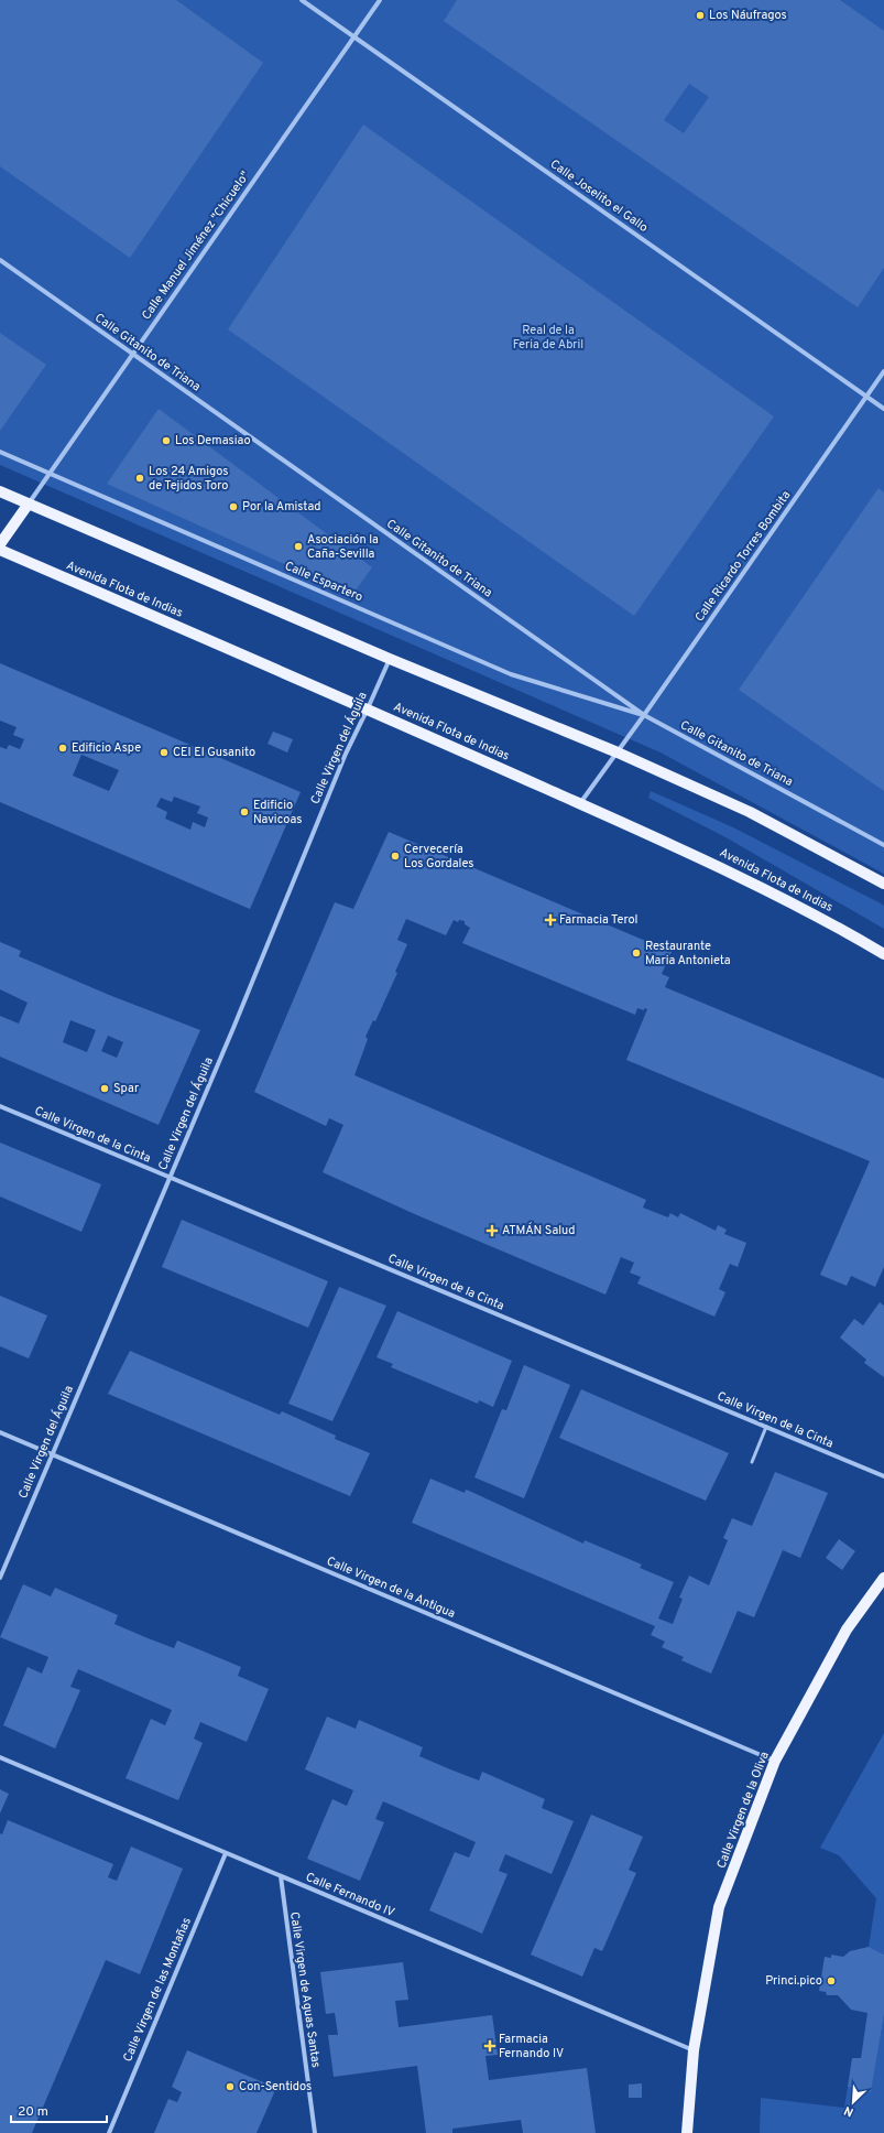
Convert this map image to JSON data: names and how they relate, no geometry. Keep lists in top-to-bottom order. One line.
{"streets":{"main road":["Avenida Flota de Indias","Calle Virgen de la Oliva"],"street":["Calle Joselito el Gallo","Calle Manuel Jiménez \"Chicuelo\"","Calle Gitanito de Triana","Calle Ricardo Torres Bombita","Calle Espartero","Calle Virgen del Águila","Calle Virgen de la Cinta","Calle Virgen de la Antigua","Calle Fernando IV","Calle Virgen de las Montañas","Calle Virgen de Aguas Santas"]},"crossings":[["Calle Joselito el Gallo","Calle Manuel Jiménez \"Chicuelo\""],["Calle Joselito el Gallo","Calle Ricardo Torres Bombita"],["Calle Manuel Jiménez \"Chicuelo\"","Calle Gitanito de Triana"],["Calle Manuel Jiménez \"Chicuelo\"","Calle Espartero"],["Calle Gitanito de Triana","Calle Ricardo Torres Bombita"],["Calle Gitanito de Triana","Calle Espartero"],["Calle Ricardo Torres Bombita","Calle Espartero"],["Calle Ricardo Torres Bombita","Avenida Flota de Indias"],["Avenida Flota de Indias","Calle Virgen del Águila"],["Calle Virgen del Águila","Calle Virgen de la Cinta"],["Calle Virgen del Águila","Calle Virgen de la Antigua"],["Calle Virgen de la Antigua","Calle Virgen de la Oliva"],["Calle Virgen de la Oliva","Calle Fernando IV"],["Calle Fernando IV","Calle Virgen de las Montañas"],["Calle Fernando IV","Calle Virgen de Aguas Santas"]],"parks":["Real de la Feria de Abril"],"places":{"other":["Los Náufragos","Los Demasiao","Los 24 Amigos de Tejidos Toro","Por la Amistad","Asociación la Caña-Sevilla","Edificio Aspe","CEI El Gusanito","Edificio Navicoas","Cervecería Los Gordales","Restaurante Maria Antonieta","Spar","Princi.pico","Con-Sentidos"],"health":["Farmacia Terol","ATMÁN Salud","Farmacia Fernando IV"]},"scale_bar":"20 m","north":"bottom left"}
